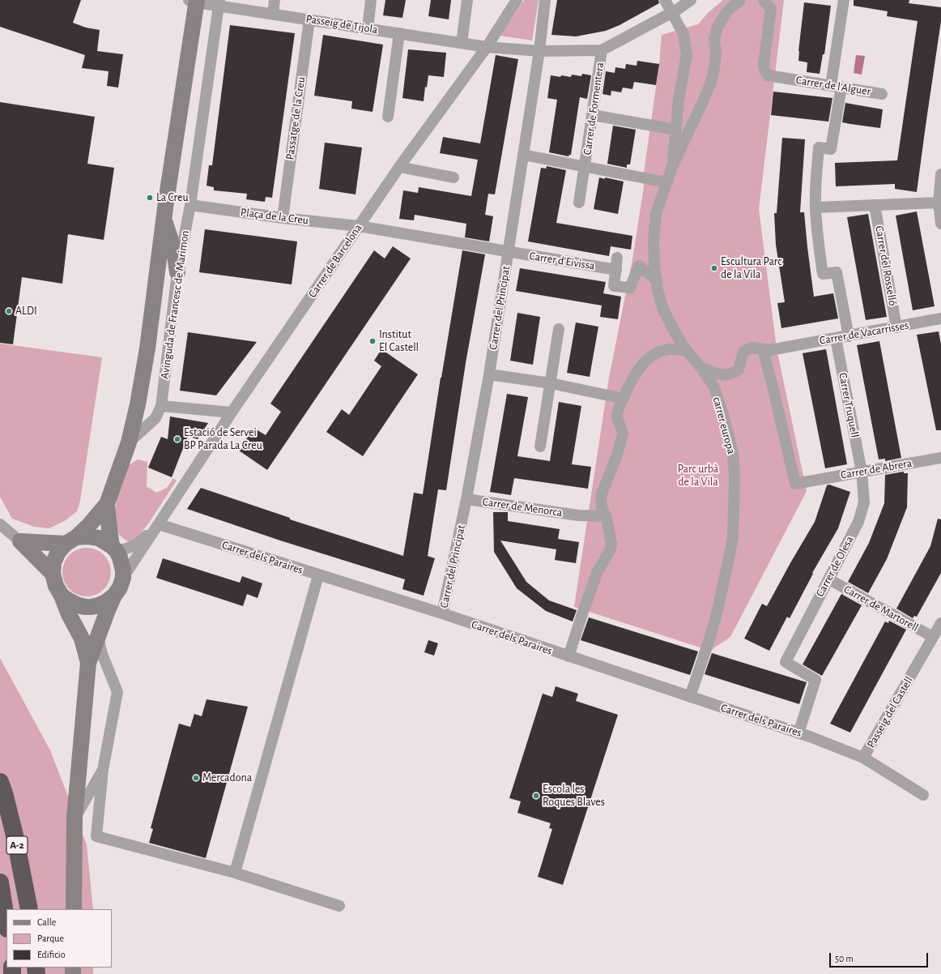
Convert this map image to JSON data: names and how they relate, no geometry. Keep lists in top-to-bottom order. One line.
{"streets":{"highway":["A-2"],"main road":["Avinguda de Francesc de Marimon"],"street":["Passeig de Tijola","Carrer de l'Alguer","Carrer de Formentera","Passatge de la Creu","Plaça de la Creu","Carrer de Barcelona","Carrer d'Eivissa","Carrer del Rosselló","Carrer del Principat","Carrer de Vacarrisses","Carrer Truquell","carrer europa","Carrer de Abrera","Carrer de Menorca","Carrer dels Paraires","Carrer de Olesa","Carrer de Martorell","Passeig del Castell"]},"crossings":[["Passeig de Tijola","Carrer de Formentera"],["Passeig de Tijola","Passatge de la Creu"],["Passeig de Tijola","Carrer de Barcelona"],["Passeig de Tijola","Avinguda de Francesc de Marimon"],["Passeig de Tijola","Carrer del Principat"],["Carrer de Formentera","Carrer del Principat"],["Passatge de la Creu","Plaça de la Creu"],["Plaça de la Creu","Carrer de Barcelona"],["Plaça de la Creu","Carrer d'Eivissa"],["Plaça de la Creu","Avinguda de Francesc de Marimon"],["Plaça de la Creu","Carrer del Principat"],["Carrer de Barcelona","Carrer dels Paraires"],["Carrer d'Eivissa","Carrer del Principat"],["Carrer del Rosselló","Carrer de Vacarrisses"],["Carrer del Principat","Carrer de Menorca"],["Carrer del Principat","Carrer dels Paraires"],["Carrer de Vacarrisses","Carrer Truquell"],["Carrer de Vacarrisses","carrer europa"],["Carrer de Vacarrisses","Carrer de Abrera"],["Carrer Truquell","Carrer de Abrera"],["Carrer Truquell","Carrer de Olesa"],["carrer europa","Carrer dels Paraires"],["Carrer de Abrera","Carrer de Olesa"],["Carrer dels Paraires","Carrer de Olesa"],["Carrer dels Paraires","Passeig del Castell"],["Carrer de Olesa","Carrer de Martorell"],["Carrer de Martorell","Passeig del Castell"]],"parks":["Parc urbà de la Vila"],"places":["La Creu","Escultura Parc de la Vila","ALDI","Institut El Castell","Estació de Servei BP Parada La Creu","Mercadona","Escola les Roques Blaves"],"legend":["Calle","Parque","Edificio"],"scale_bar":"50 m"}
